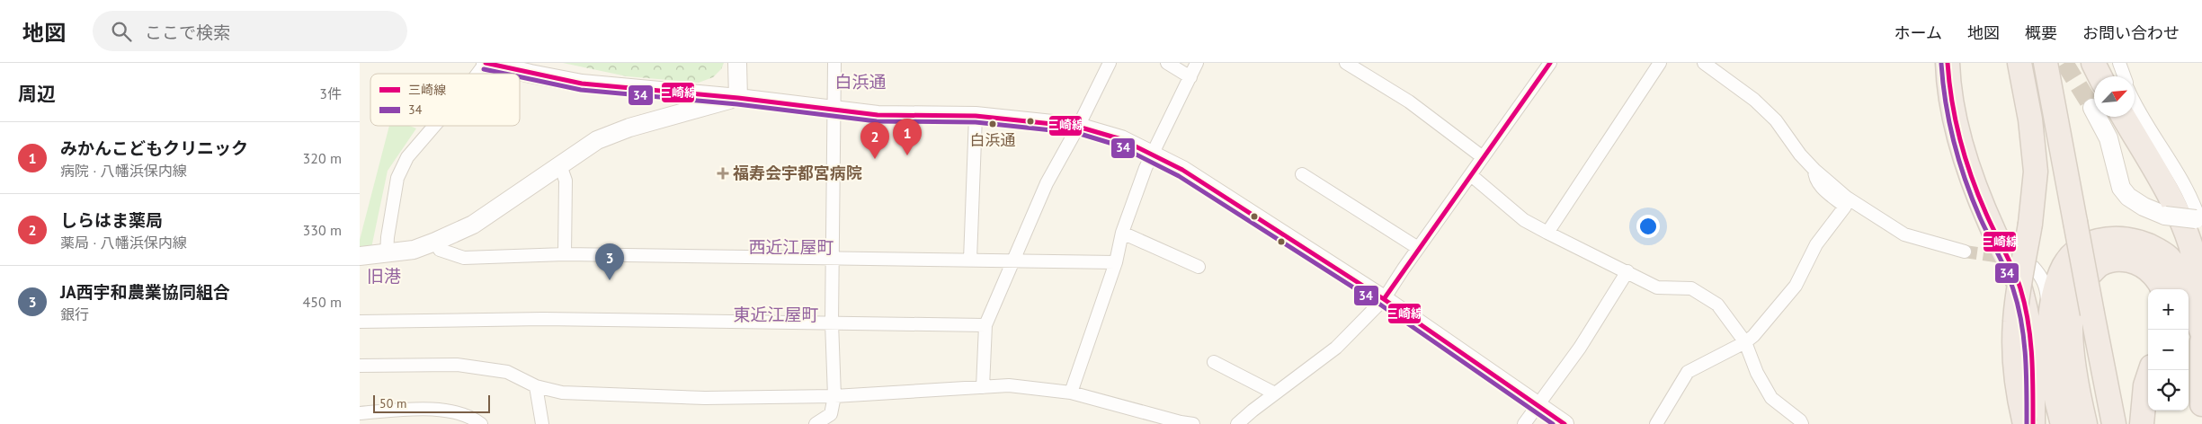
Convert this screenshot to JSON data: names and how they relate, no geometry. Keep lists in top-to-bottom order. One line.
{"districts":["白浜通","西近江屋町","旧港","東近江屋町"],"places":{"other":["白浜通"],"health":["福寿会宇都宮病院"]},"lines":["transit line 三崎線","transit line 34"],"legend":["三崎線","34"],"scale_bar":"50 m","north":"top right","page":{"header":"地図","search":"ここで検索","nav":["ホーム","地図","概要","お問い合わせ"],"heading":["周辺","3件"],"pins":["1","2","3"],"list":[{"mark":"1","name":"みかんこどもクリニック","note":"病院 · 八幡浜保内線","value":"320 m"},{"mark":"2","name":"しらはま薬局","note":"薬局 · 八幡浜保内線","value":"330 m"},{"mark":"3","name":"JA西宇和農業協同組合","note":"銀行","value":"450 m"}],"map_buttons":["+","−"],"scale":"50 m"}}
